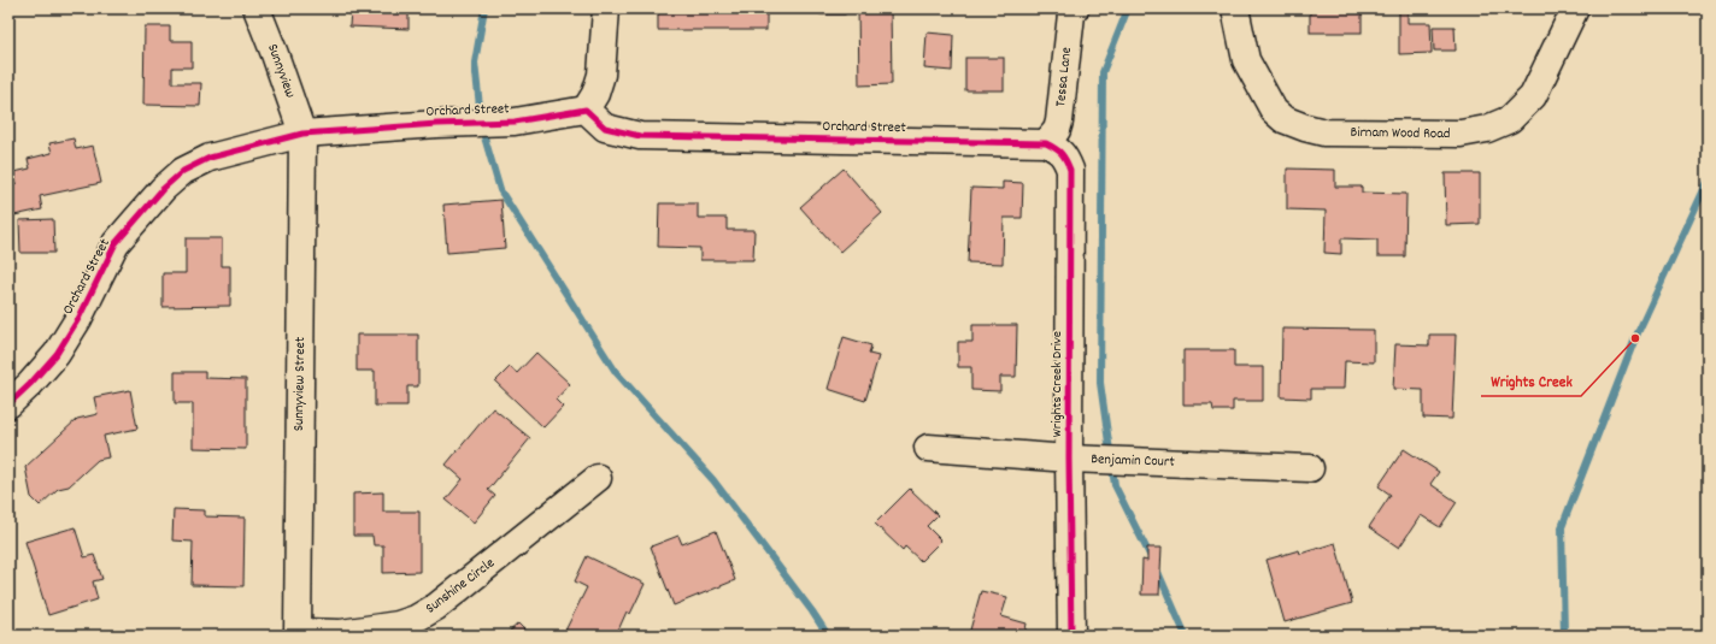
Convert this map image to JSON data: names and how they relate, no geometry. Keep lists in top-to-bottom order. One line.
{"streets":{"street":["Sunnyview","Tessa Lane","Orchard Street","Birnam Wood Road","Sunnyview Street","Wrights Creek Drive","Benjamin Court","Sunshine Circle"]},"crossings":[["Sunnyview","Orchard Street"],["Sunnyview","Sunnyview Street"],["Tessa Lane","Orchard Street"],["Tessa Lane","Wrights Creek Drive"],["Orchard Street","Sunnyview Street"],["Orchard Street","Wrights Creek Drive"],["Sunnyview Street","Sunshine Circle"],["Wrights Creek Drive","Benjamin Court"]],"places":["Wrights Creek"]}
